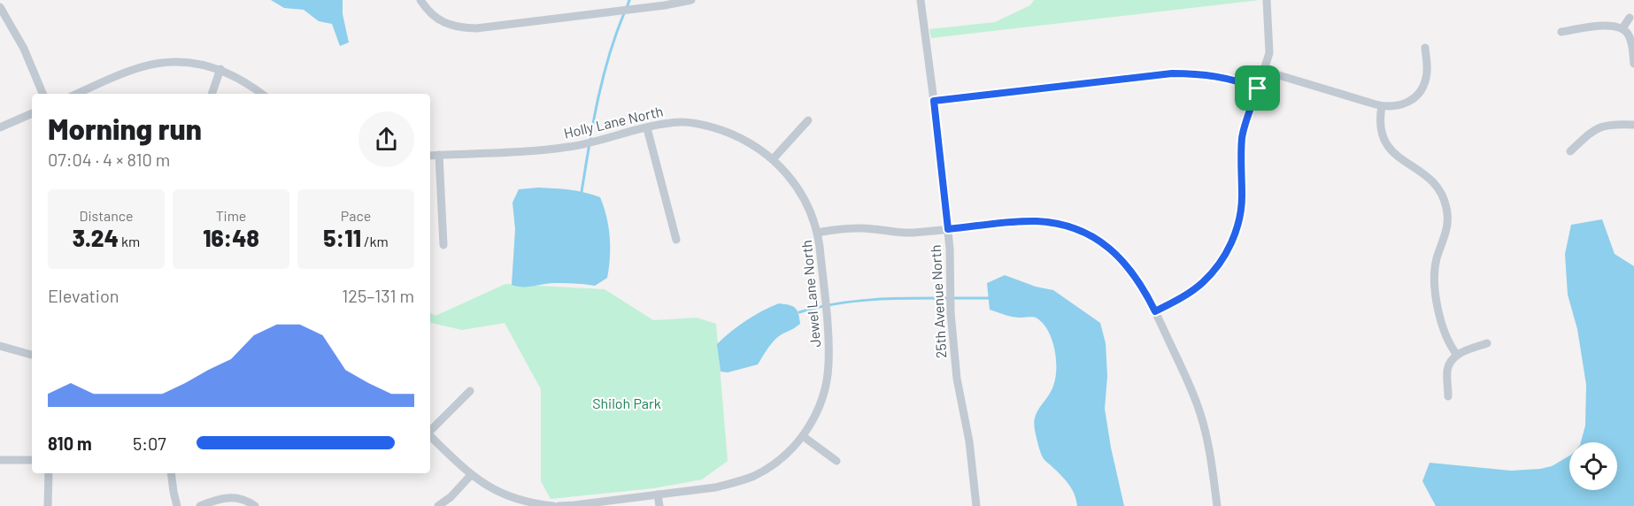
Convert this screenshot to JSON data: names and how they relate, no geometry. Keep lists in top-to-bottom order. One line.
{"streets":{"street":["Holly Lane North","Jewel Lane North","25th Avenue North"]},"crossings":[["Holly Lane North","Jewel Lane North"],["Jewel Lane North","25th Avenue North"]],"parks":["Shiloh Park"],"page":{"heading":["Morning run","07:04 · 4 × 810 m"],"stats":[["Distance","3.24 km"],["Time","16:48"],["Pace","5:11 /km"]],"chart":["Elevation","125–131 m"],"list":[{"name":"810 m","note":"5:07"}]}}
